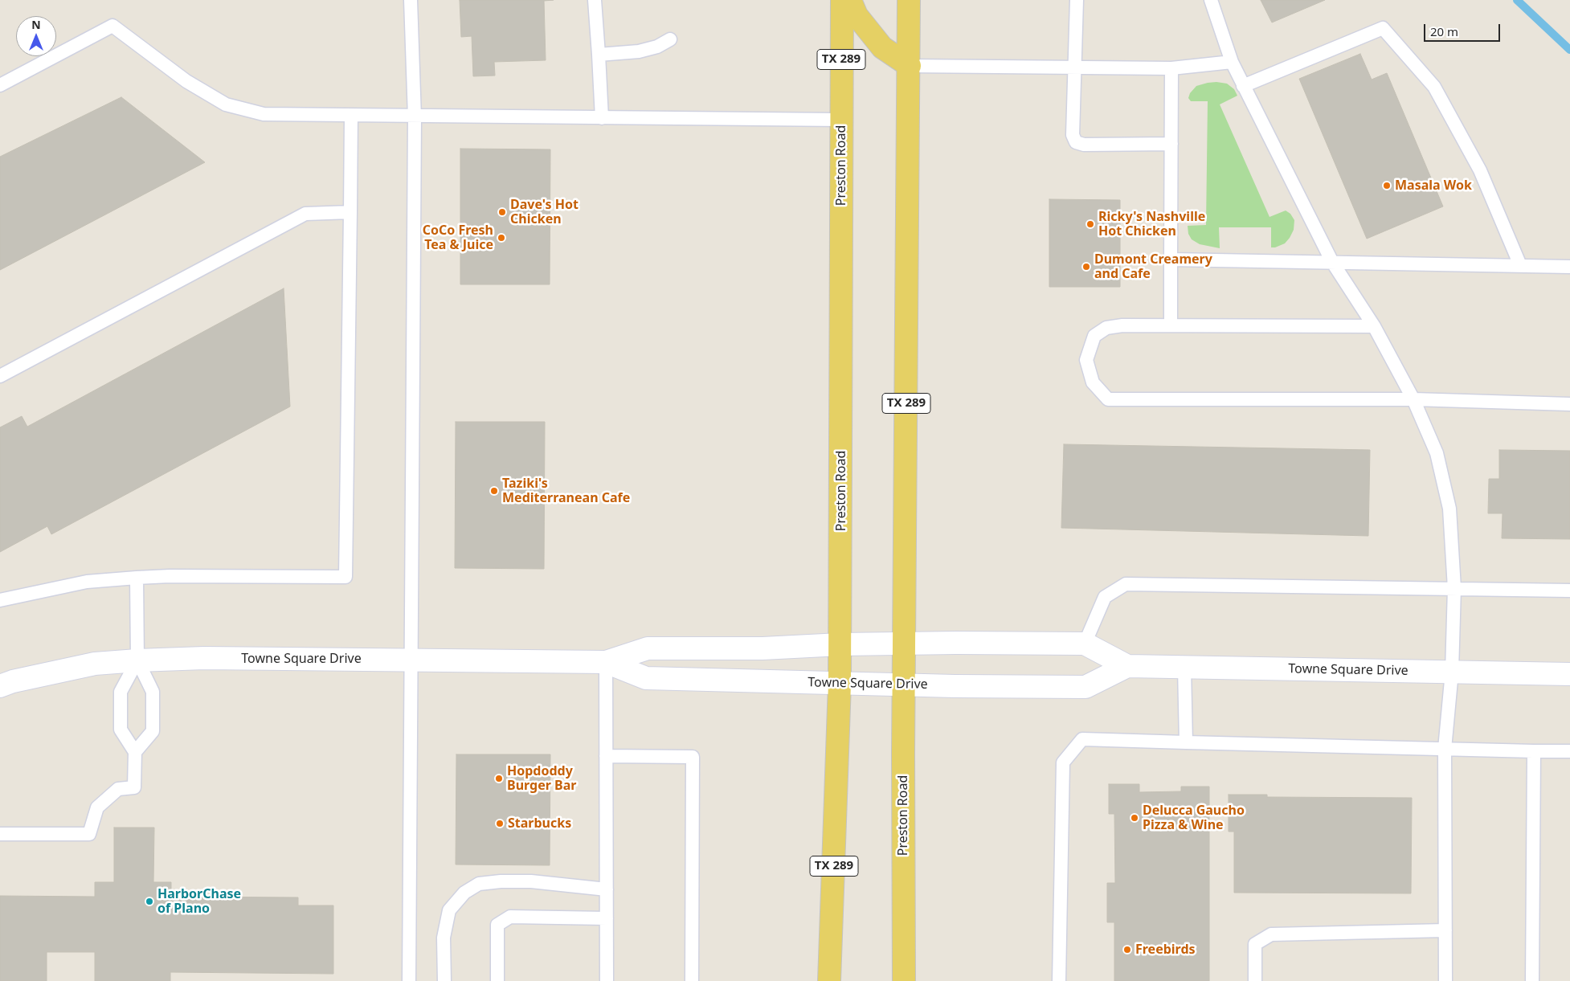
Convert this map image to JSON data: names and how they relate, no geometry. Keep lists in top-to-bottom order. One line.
{"streets":{"main road":["TX 289","Preston Road"],"street":["Towne Square Drive"]},"crossings":[["Preston Road","Towne Square Drive"]],"places":["Masala Wok","Dave's Hot Chicken","Ricky's Nashville Hot Chicken","CoCo Fresh Tea & Juice","Dumont Creamery and Cafe","Taziki's Mediterranean Cafe","Hopdoddy Burger Bar","Delucca Gaucho Pizza & Wine","Starbucks","HarborChase of Plano","Freebirds"],"scale_bar":"20 m","north":"top"}
